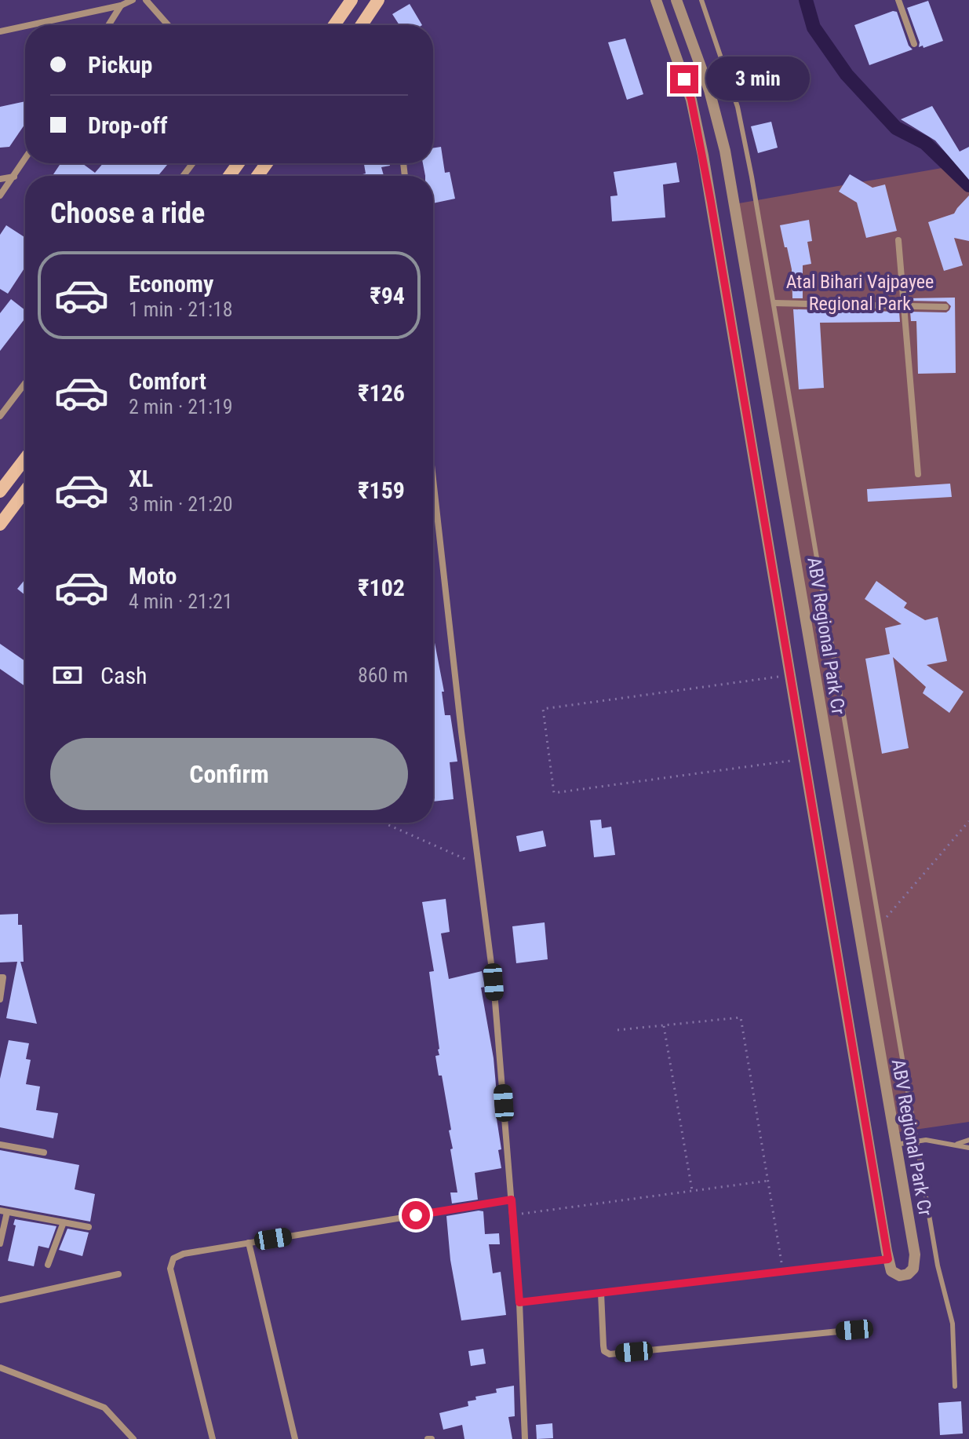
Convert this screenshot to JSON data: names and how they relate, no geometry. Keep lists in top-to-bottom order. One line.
{"streets":{"street":["ABV Regional Park Cr"]},"parks":["Atal Bihari Vajpayee Regional Park"],"page":{"banner":["Pickup","Drop-off"],"bubble":"3 min","heading":"Choose a ride","list":[{"name":"Economy","note":"1 min · 21:18","value":"₹94"},{"name":"Comfort","note":"2 min · 21:19","value":"₹126"},{"name":"XL","note":"3 min · 21:20","value":"₹159"},{"name":"Moto","note":"4 min · 21:21","value":"₹102"}],"pay":["Cash","860 m"],"buttons":"Confirm"}}
